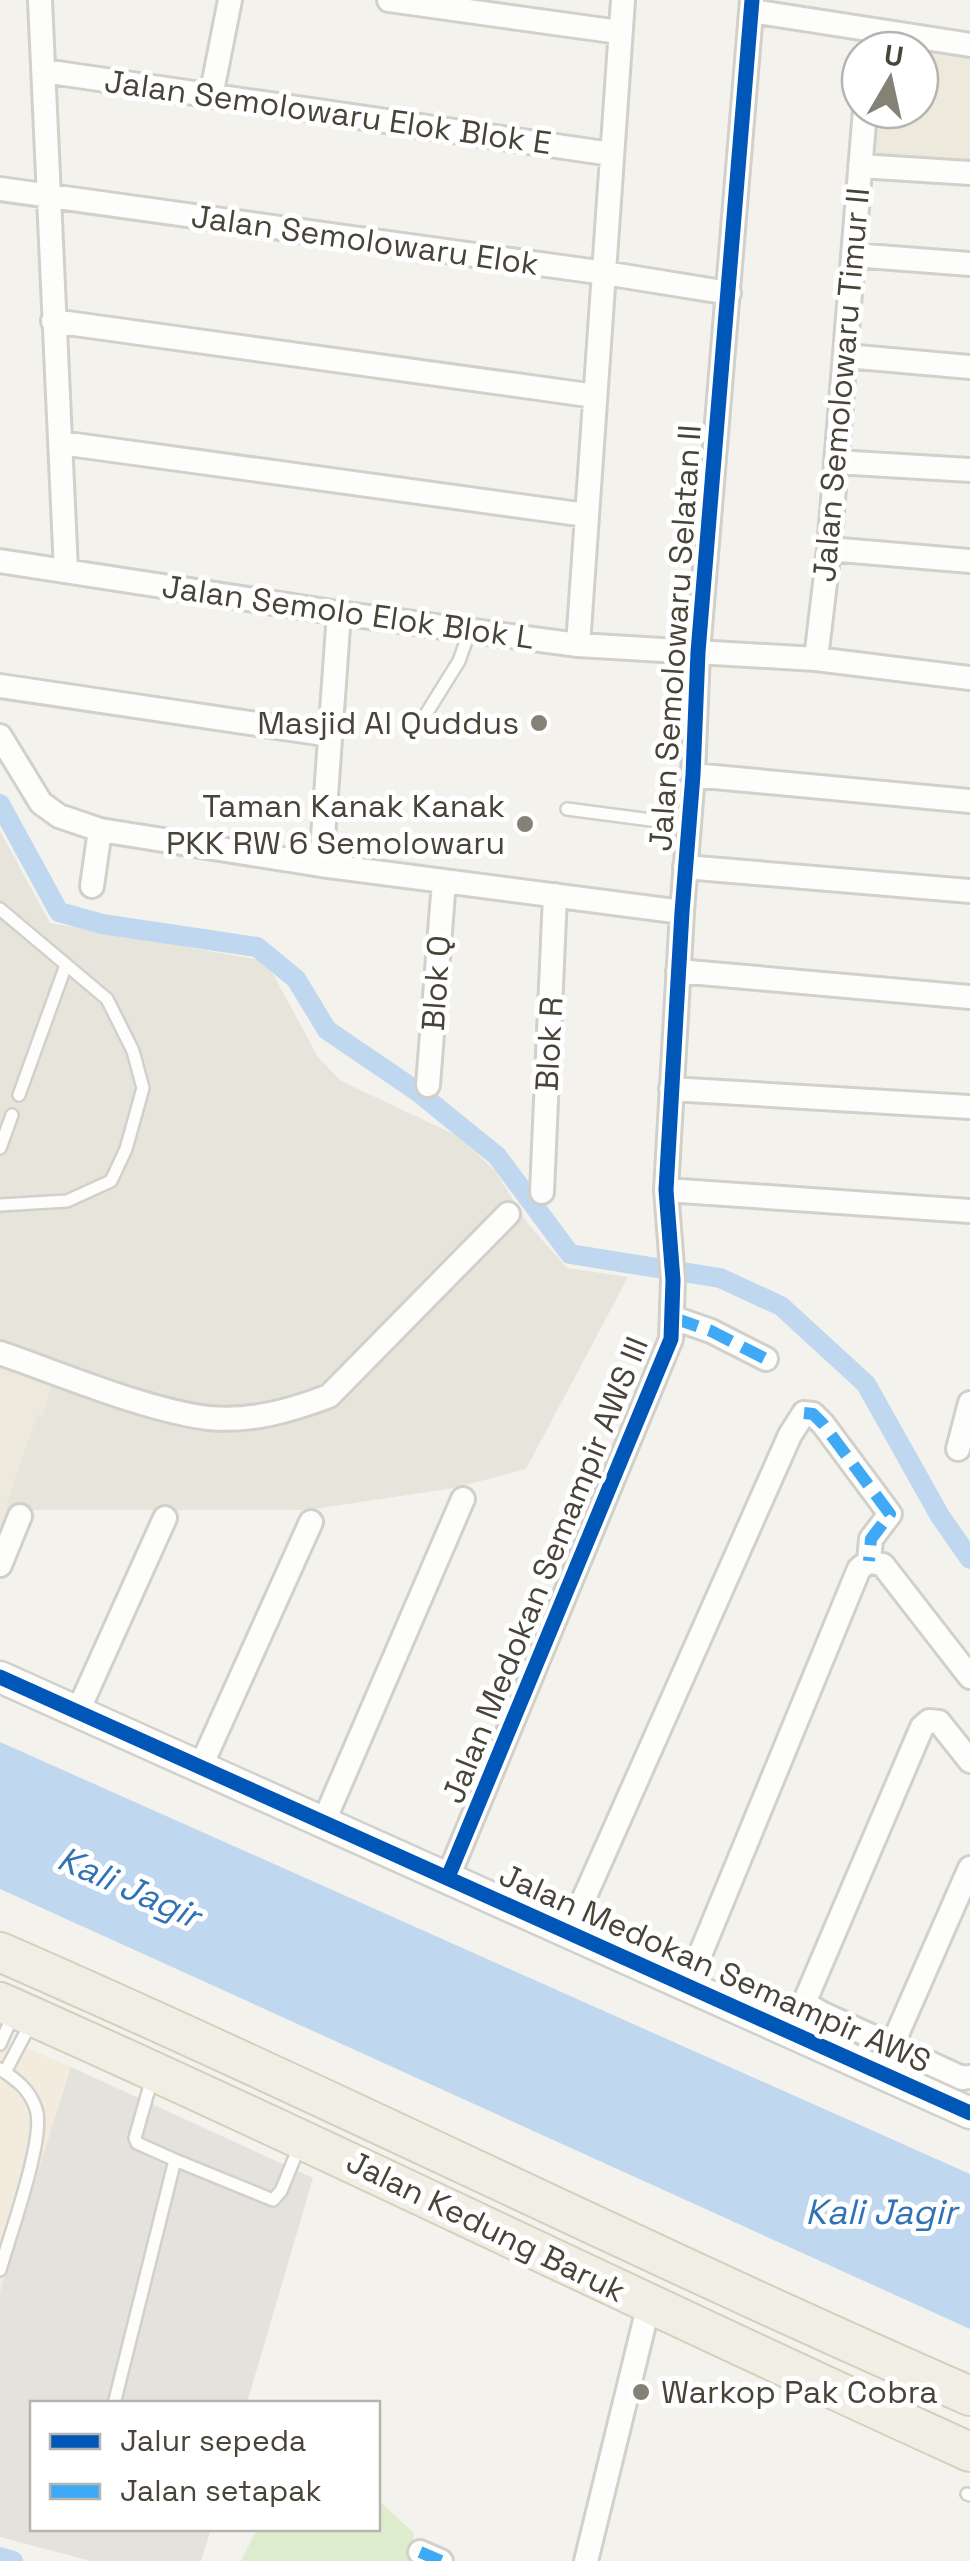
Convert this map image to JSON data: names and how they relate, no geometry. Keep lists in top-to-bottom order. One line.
{"streets":{"main road":["Jalan Kedung Baruk"],"street":["Jalan Semolowaru Elok Blok E","Jalan Semolowaru Elok","Jalan Semolowaru Timur II","Jalan Semolo Elok Blok L","Jalan Semolowaru Selatan II","Blok Q","Blok R","Jalan Medokan Semampir AWS III","Jalan Medokan Semampir AWS"]},"crossings":[["Jalan Semolowaru Elok","Jalan Semolowaru Selatan II"],["Jalan Semolowaru Timur II","Jalan Semolo Elok Blok L"],["Jalan Semolo Elok Blok L","Jalan Semolowaru Selatan II"],["Jalan Semolowaru Selatan II","Jalan Medokan Semampir AWS III"],["Jalan Medokan Semampir AWS III","Jalan Medokan Semampir AWS"]],"water":["Kali Jagir"],"places":["Masjid Al Quddus","Taman Kanak Kanak PKK RW 6 Semolowaru","Warkop Pak Cobra"],"legend":["Jalur sepeda","Jalan setapak"],"north":"top"}
